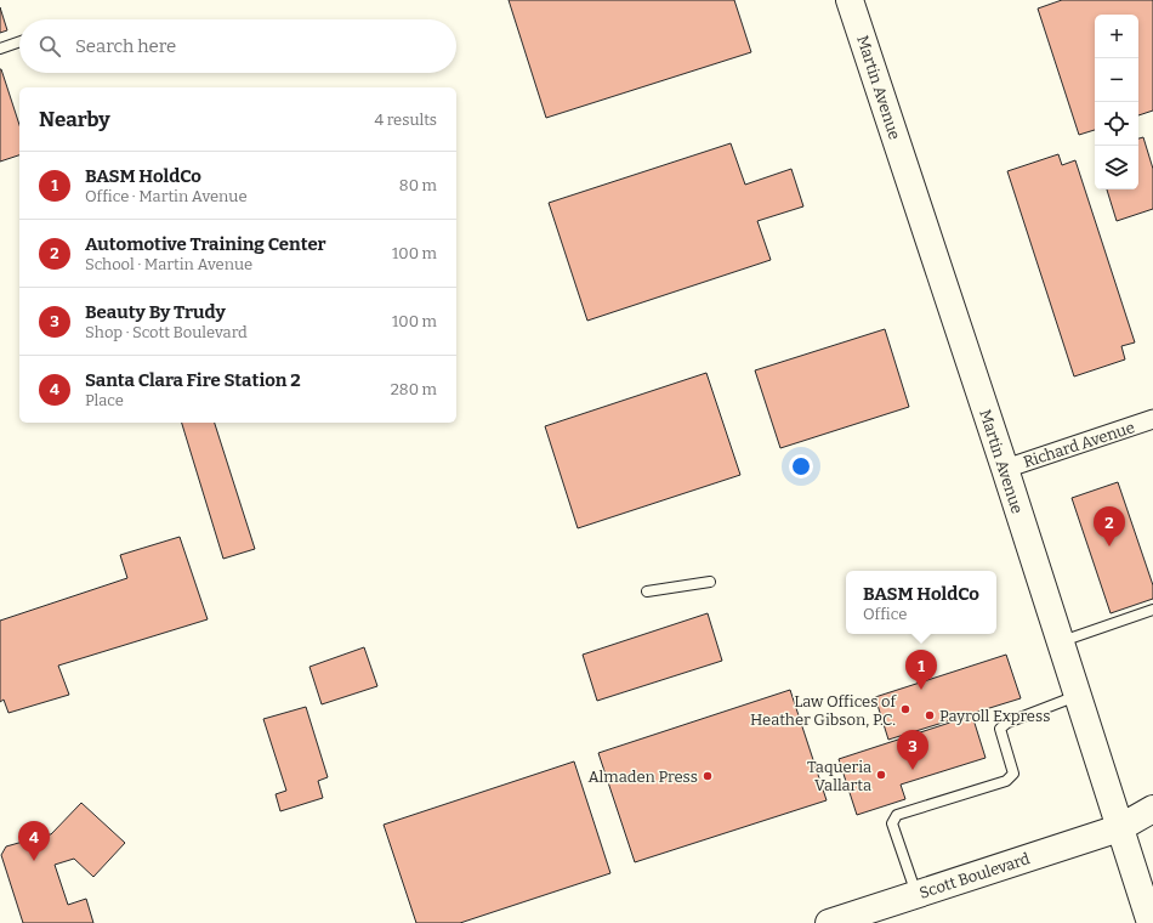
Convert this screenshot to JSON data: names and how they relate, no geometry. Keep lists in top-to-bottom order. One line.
{"streets":{"street":["Martin Avenue","Richard Avenue","Scott Boulevard"]},"crossings":[["Martin Avenue","Richard Avenue"],["Martin Avenue","Scott Boulevard"]],"places":["Law Offices of Heather Gibson, P.C.","Payroll Express","Taqueria Vallarta","Almaden Press"],"page":{"map_buttons":["+","−"],"search":"Search here","heading":["Nearby","4 results"],"list":[{"mark":"1","name":"BASM HoldCo","note":"Office · Martin Avenue","value":"80 m"},{"mark":"2","name":"Automotive Training Center","note":"School · Martin Avenue","value":"100 m"},{"mark":"3","name":"Beauty By Trudy","note":"Shop · Scott Boulevard","value":"100 m"},{"mark":"4","name":"Santa Clara Fire Station 2","note":"Place","value":"280 m"}],"pins":["2","1","3","4"],"popup":["BASM HoldCo","Office"]}}
